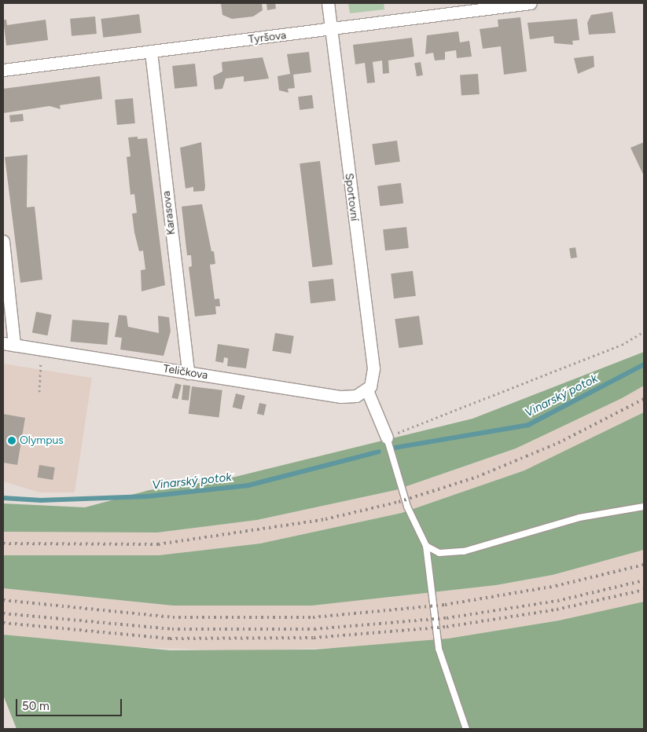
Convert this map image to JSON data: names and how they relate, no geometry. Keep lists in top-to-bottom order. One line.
{"streets":{"street":["Tyršova","Sportovní","Karasova","Teličkova"]},"crossings":[["Tyršova","Sportovní"],["Tyršova","Karasova"],["Sportovní","Teličkova"],["Karasova","Teličkova"]],"water":["Vinarský potok"],"places":["Olympus"],"scale_bar":"50 m"}
